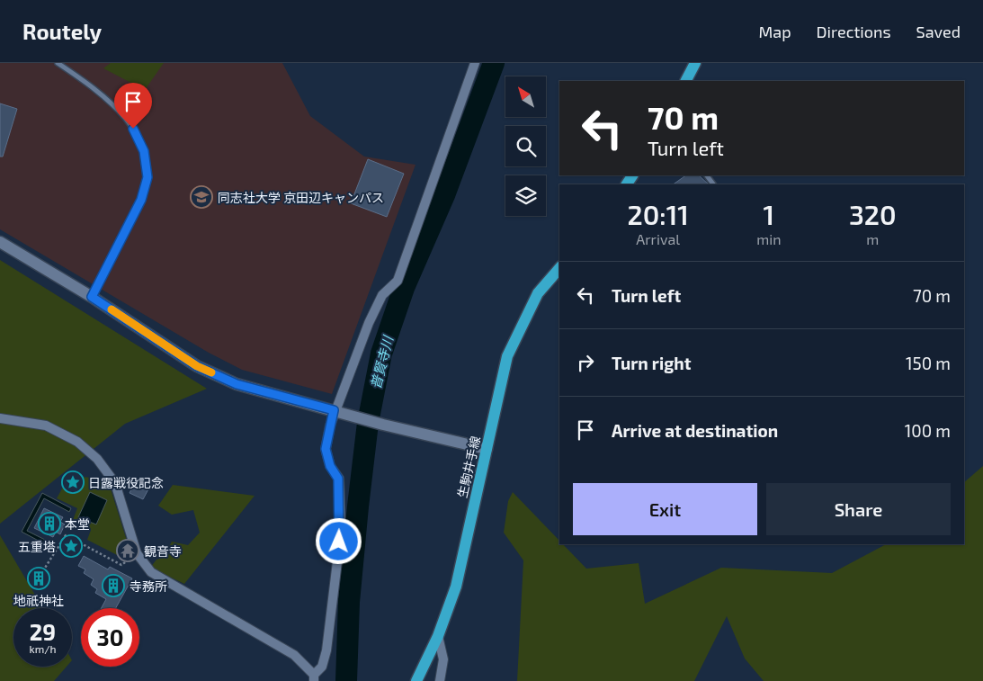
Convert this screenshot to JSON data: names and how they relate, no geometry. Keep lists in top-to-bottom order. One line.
{"streets":{"main road":["生駒井手線"]},"water":["普賢寺川"],"places":{"school or university":["同志社大学 京田辺キャンパス"],"place":["日露戦役記念","五重塔"],"building":["本堂","地祇神社","寺務所"],"temple":["観音寺"]},"north":"top left","page":{"header":"Routely","nav":["Map","Directions","Saved"],"turn":["70 m","Turn left"],"eta":["20:11","Arrival","1","min","320","m"],"list":[{"name":"Turn left","value":"70 m"},{"name":"Turn right","value":"150 m"},{"name":"Arrive at destination","value":"100 m"}],"buttons":["Exit","Share"],"speed":"29 km/h","limit":"30"}}
